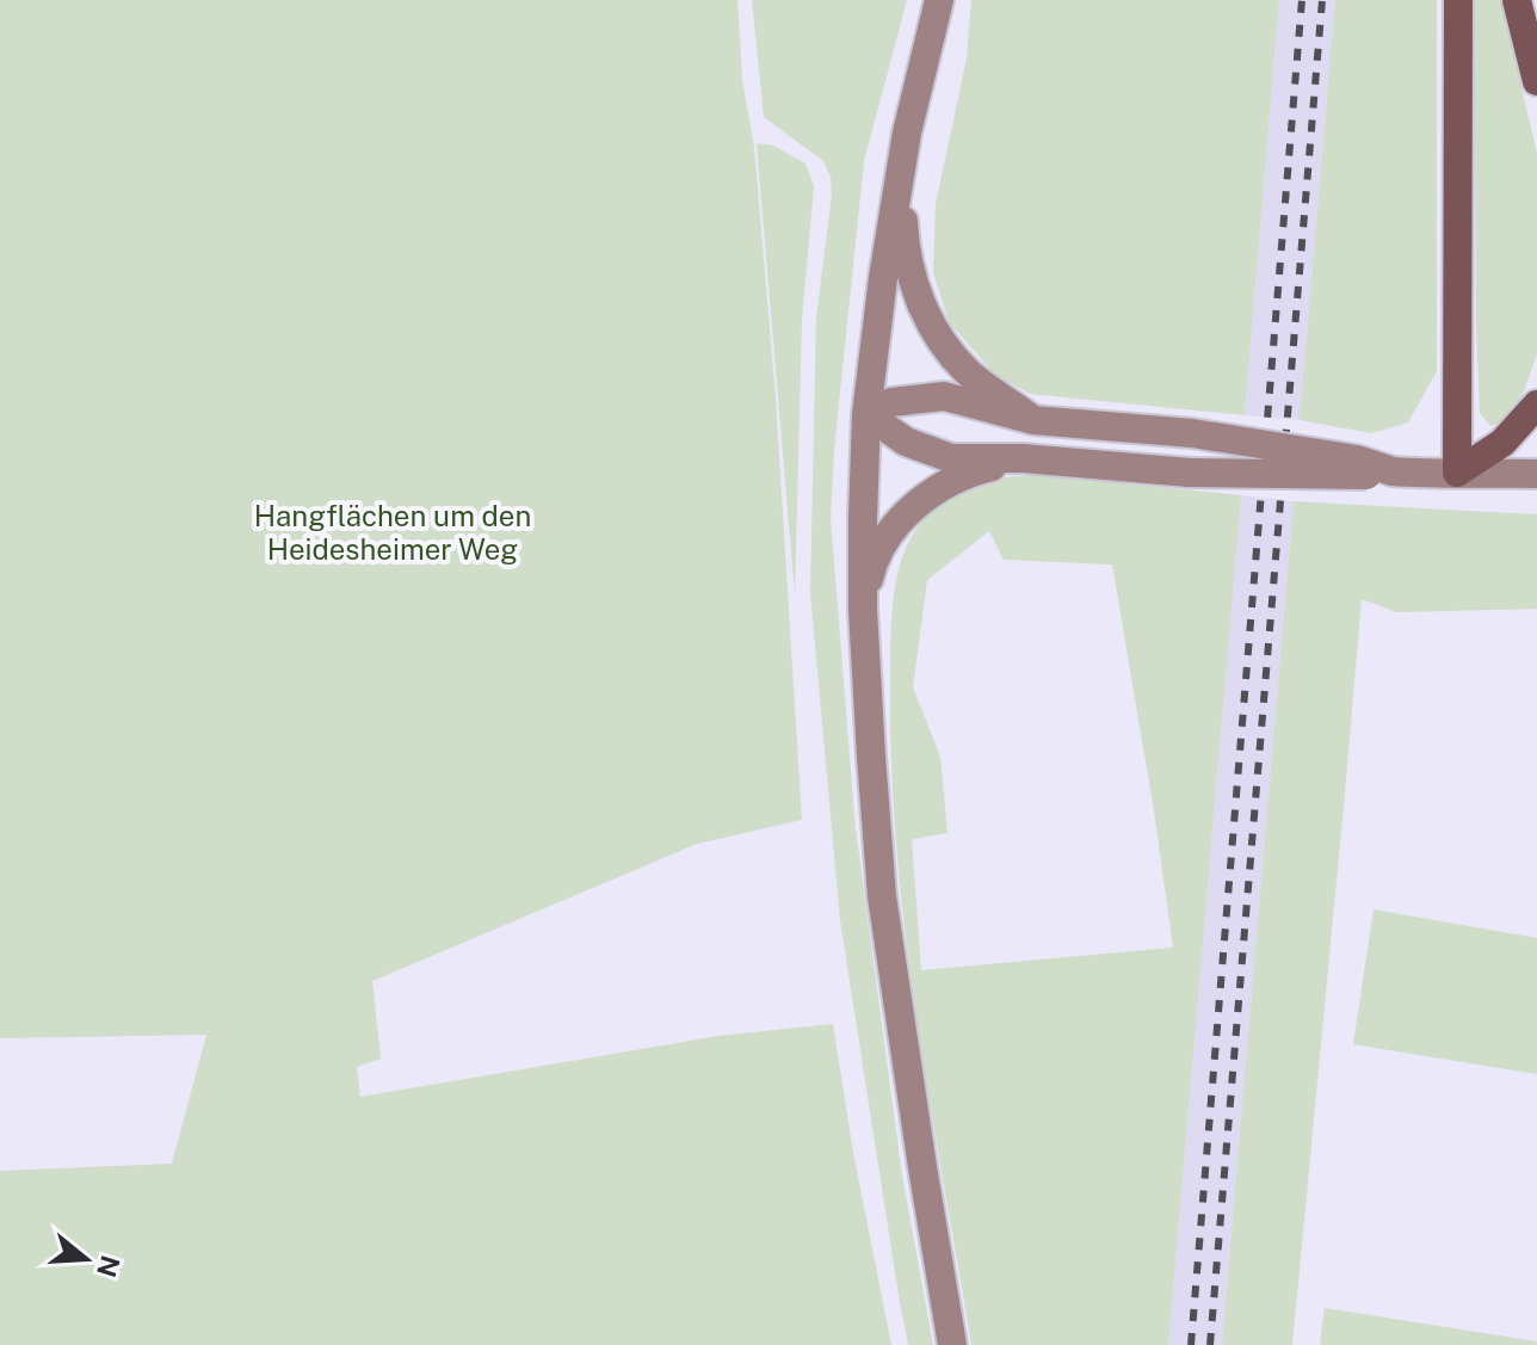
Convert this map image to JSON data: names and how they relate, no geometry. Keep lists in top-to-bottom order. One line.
{"parks":["Hangflächen um den Heidesheimer Weg"],"north":"right"}
